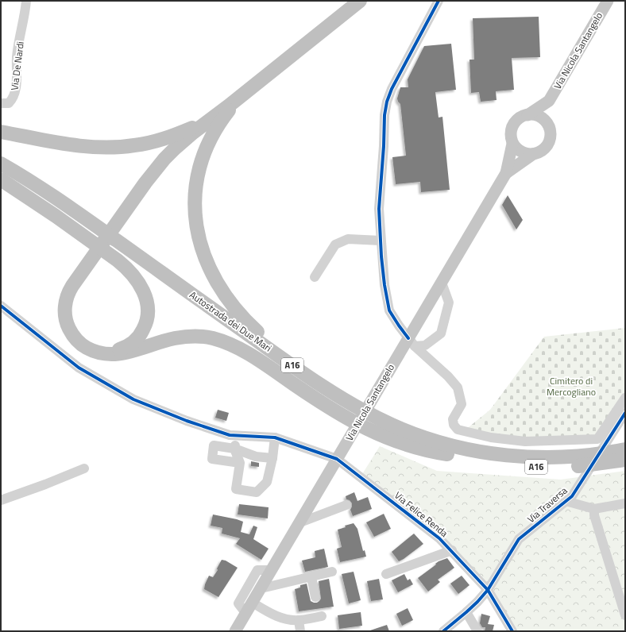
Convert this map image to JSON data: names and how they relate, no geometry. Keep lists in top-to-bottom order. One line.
{"streets":{"highway":["Autostrada dei Due Mari","A16"],"main road":["Via Nicola Santangelo"],"street":["Via De Nardi","Via Traversa","Via Felice Renda"]},"crossings":[["Via Nicola Santangelo","Via Felice Renda"],["Via Traversa","Via Felice Renda"]],"parks":["Cimitero di Mercogliano"]}
